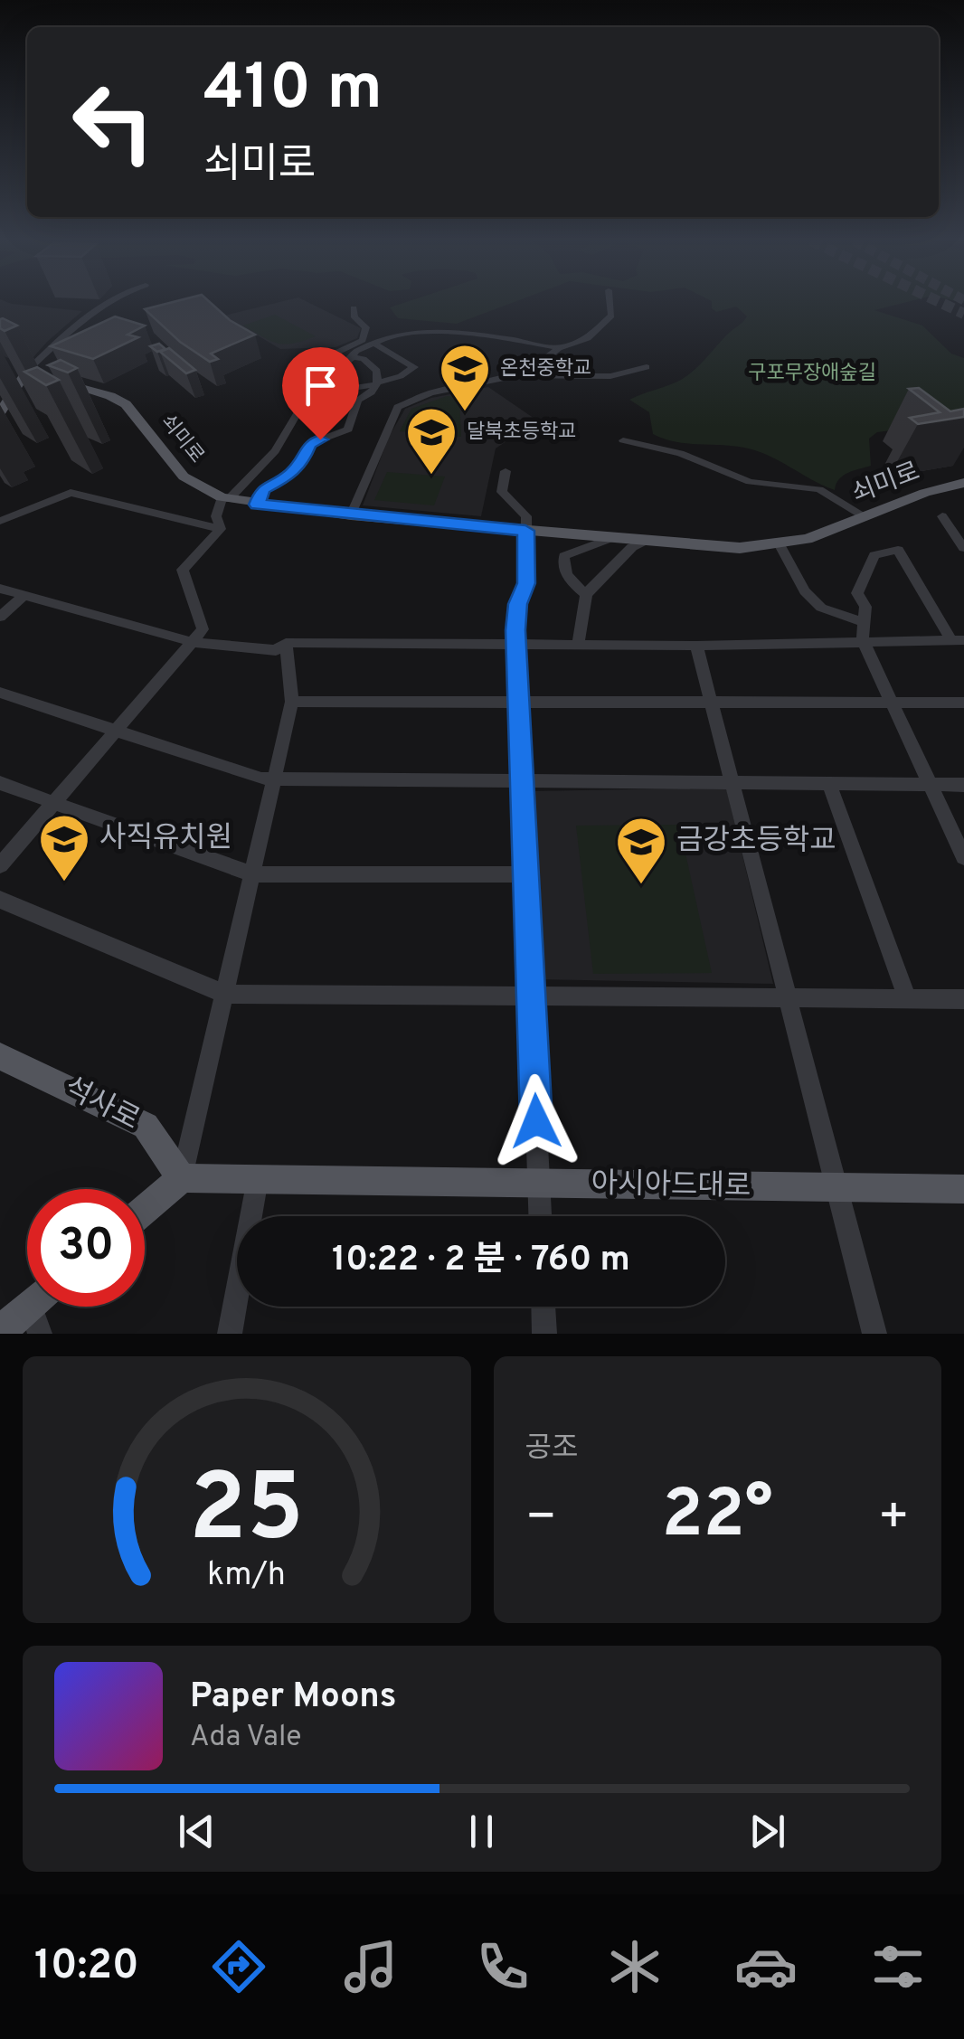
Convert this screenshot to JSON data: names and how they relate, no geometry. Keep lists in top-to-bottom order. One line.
{"streets":{"main road":["쇠미로","석사로","아시아드대로"]},"crossings":[["석사로","아시아드대로"]],"parks":["구포무장애숲길"],"places":{"school or university":["온천중학교","달북초등학교","사직유치원","금강초등학교"]},"page":{"turn":["410 m","쇠미로"],"limit":"30","trip":"10:22 · 2 분 · 760 m","tile":"공조","heat":["−","22°","+"],"song":["Paper Moons","Ada Vale"],"tabs":"10:20","gauge":["25","km/h"]}}
